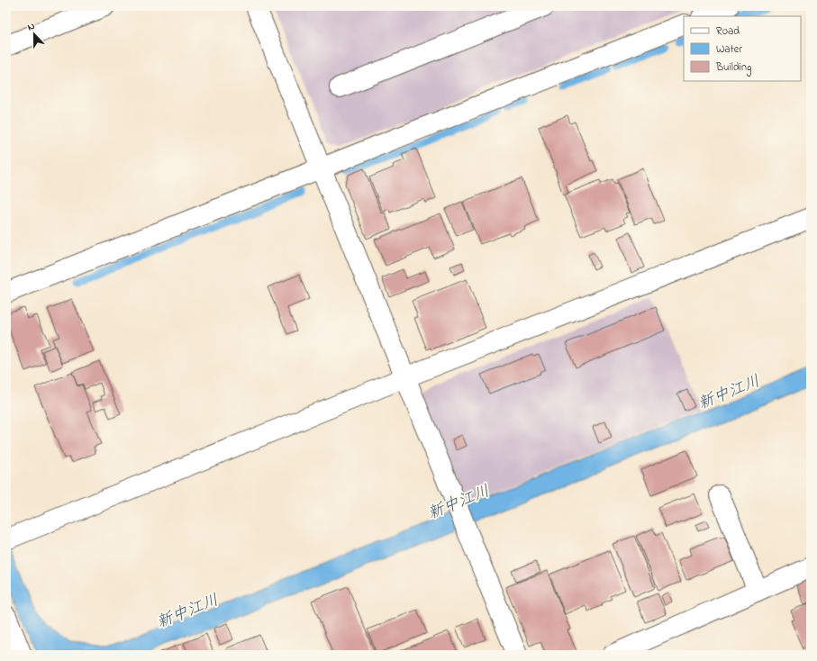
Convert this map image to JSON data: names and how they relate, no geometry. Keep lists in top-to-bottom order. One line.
{"water":["新中江川"],"legend":["Road","Water","Building"],"north":"top"}
